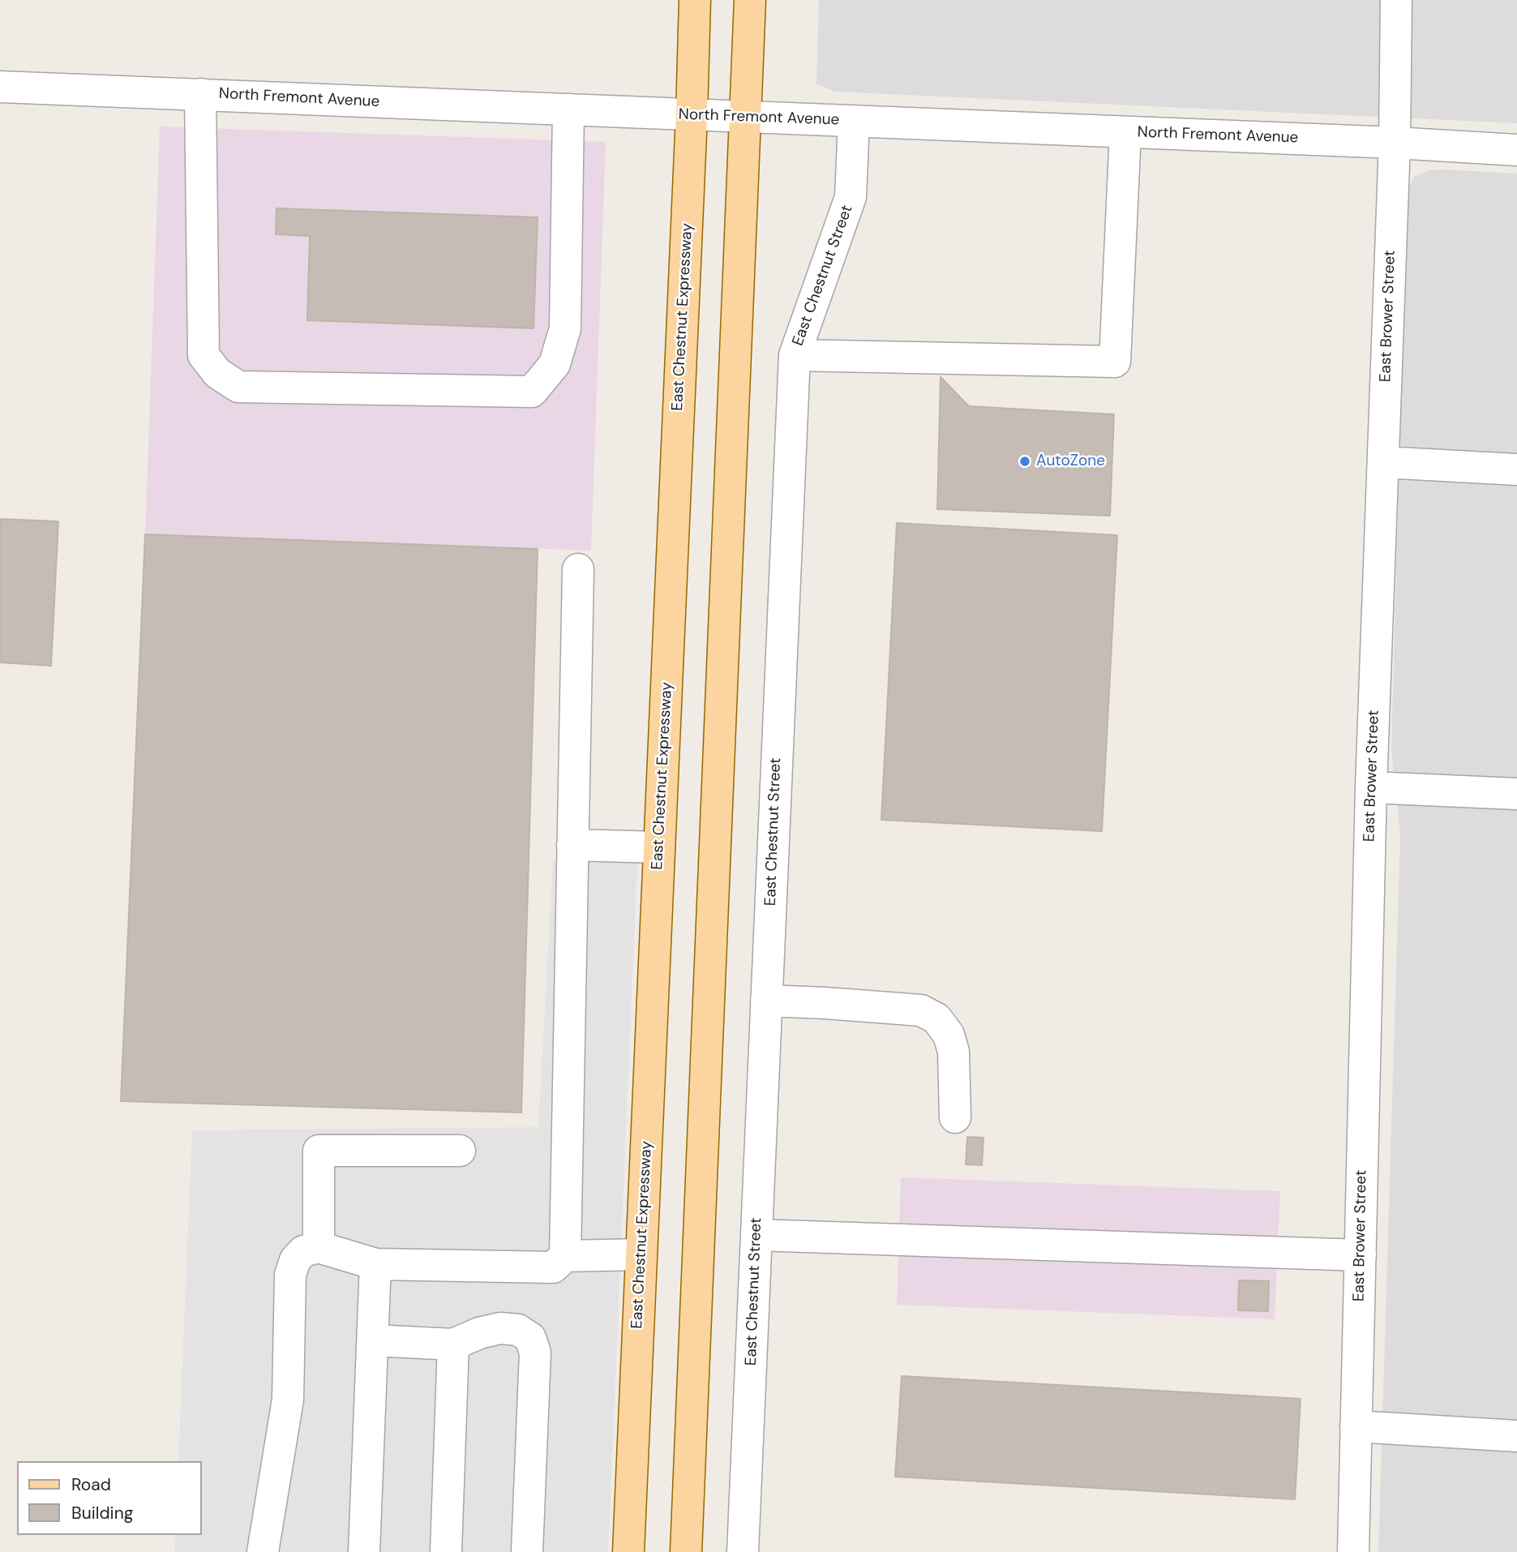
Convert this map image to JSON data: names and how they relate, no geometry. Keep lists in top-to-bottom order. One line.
{"streets":{"main road":["East Chestnut Expressway"],"street":["North Fremont Avenue","East Chestnut Street","East Brower Street"]},"crossings":[["North Fremont Avenue","East Chestnut Street"],["North Fremont Avenue","East Brower Street"],["North Fremont Avenue","East Chestnut Expressway"]],"places":["AutoZone"],"legend":["Road","Building"]}
